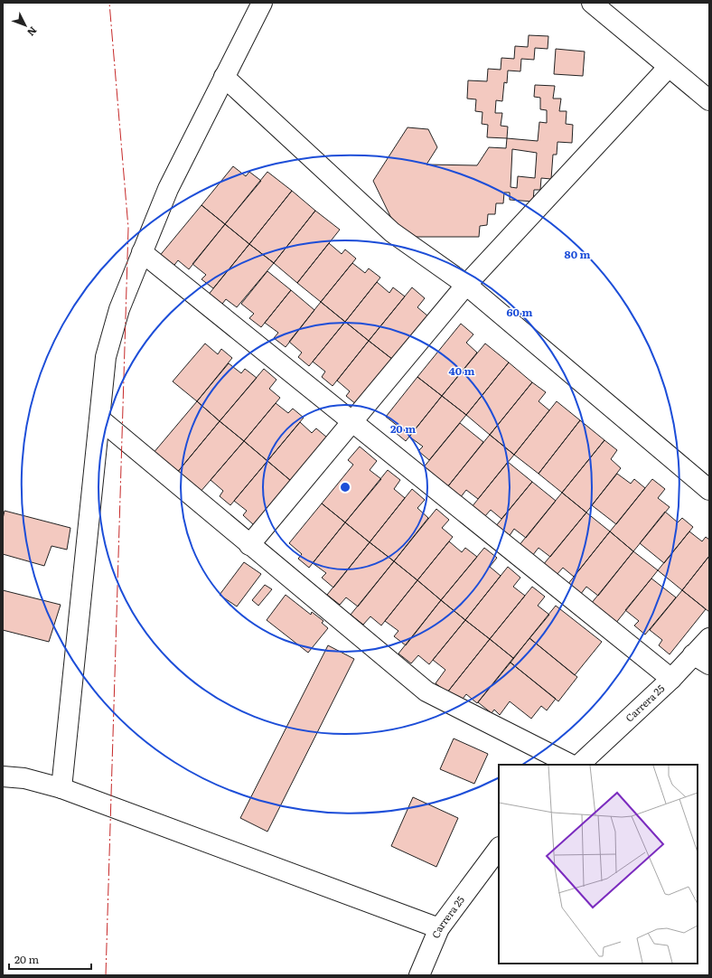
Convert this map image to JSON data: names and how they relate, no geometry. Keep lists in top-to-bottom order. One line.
{"streets":{"street":["Carrera 25"]},"scale_bar":"20 m","north":"bottom right","rings":["80 m","60 m","40 m","20 m"]}
